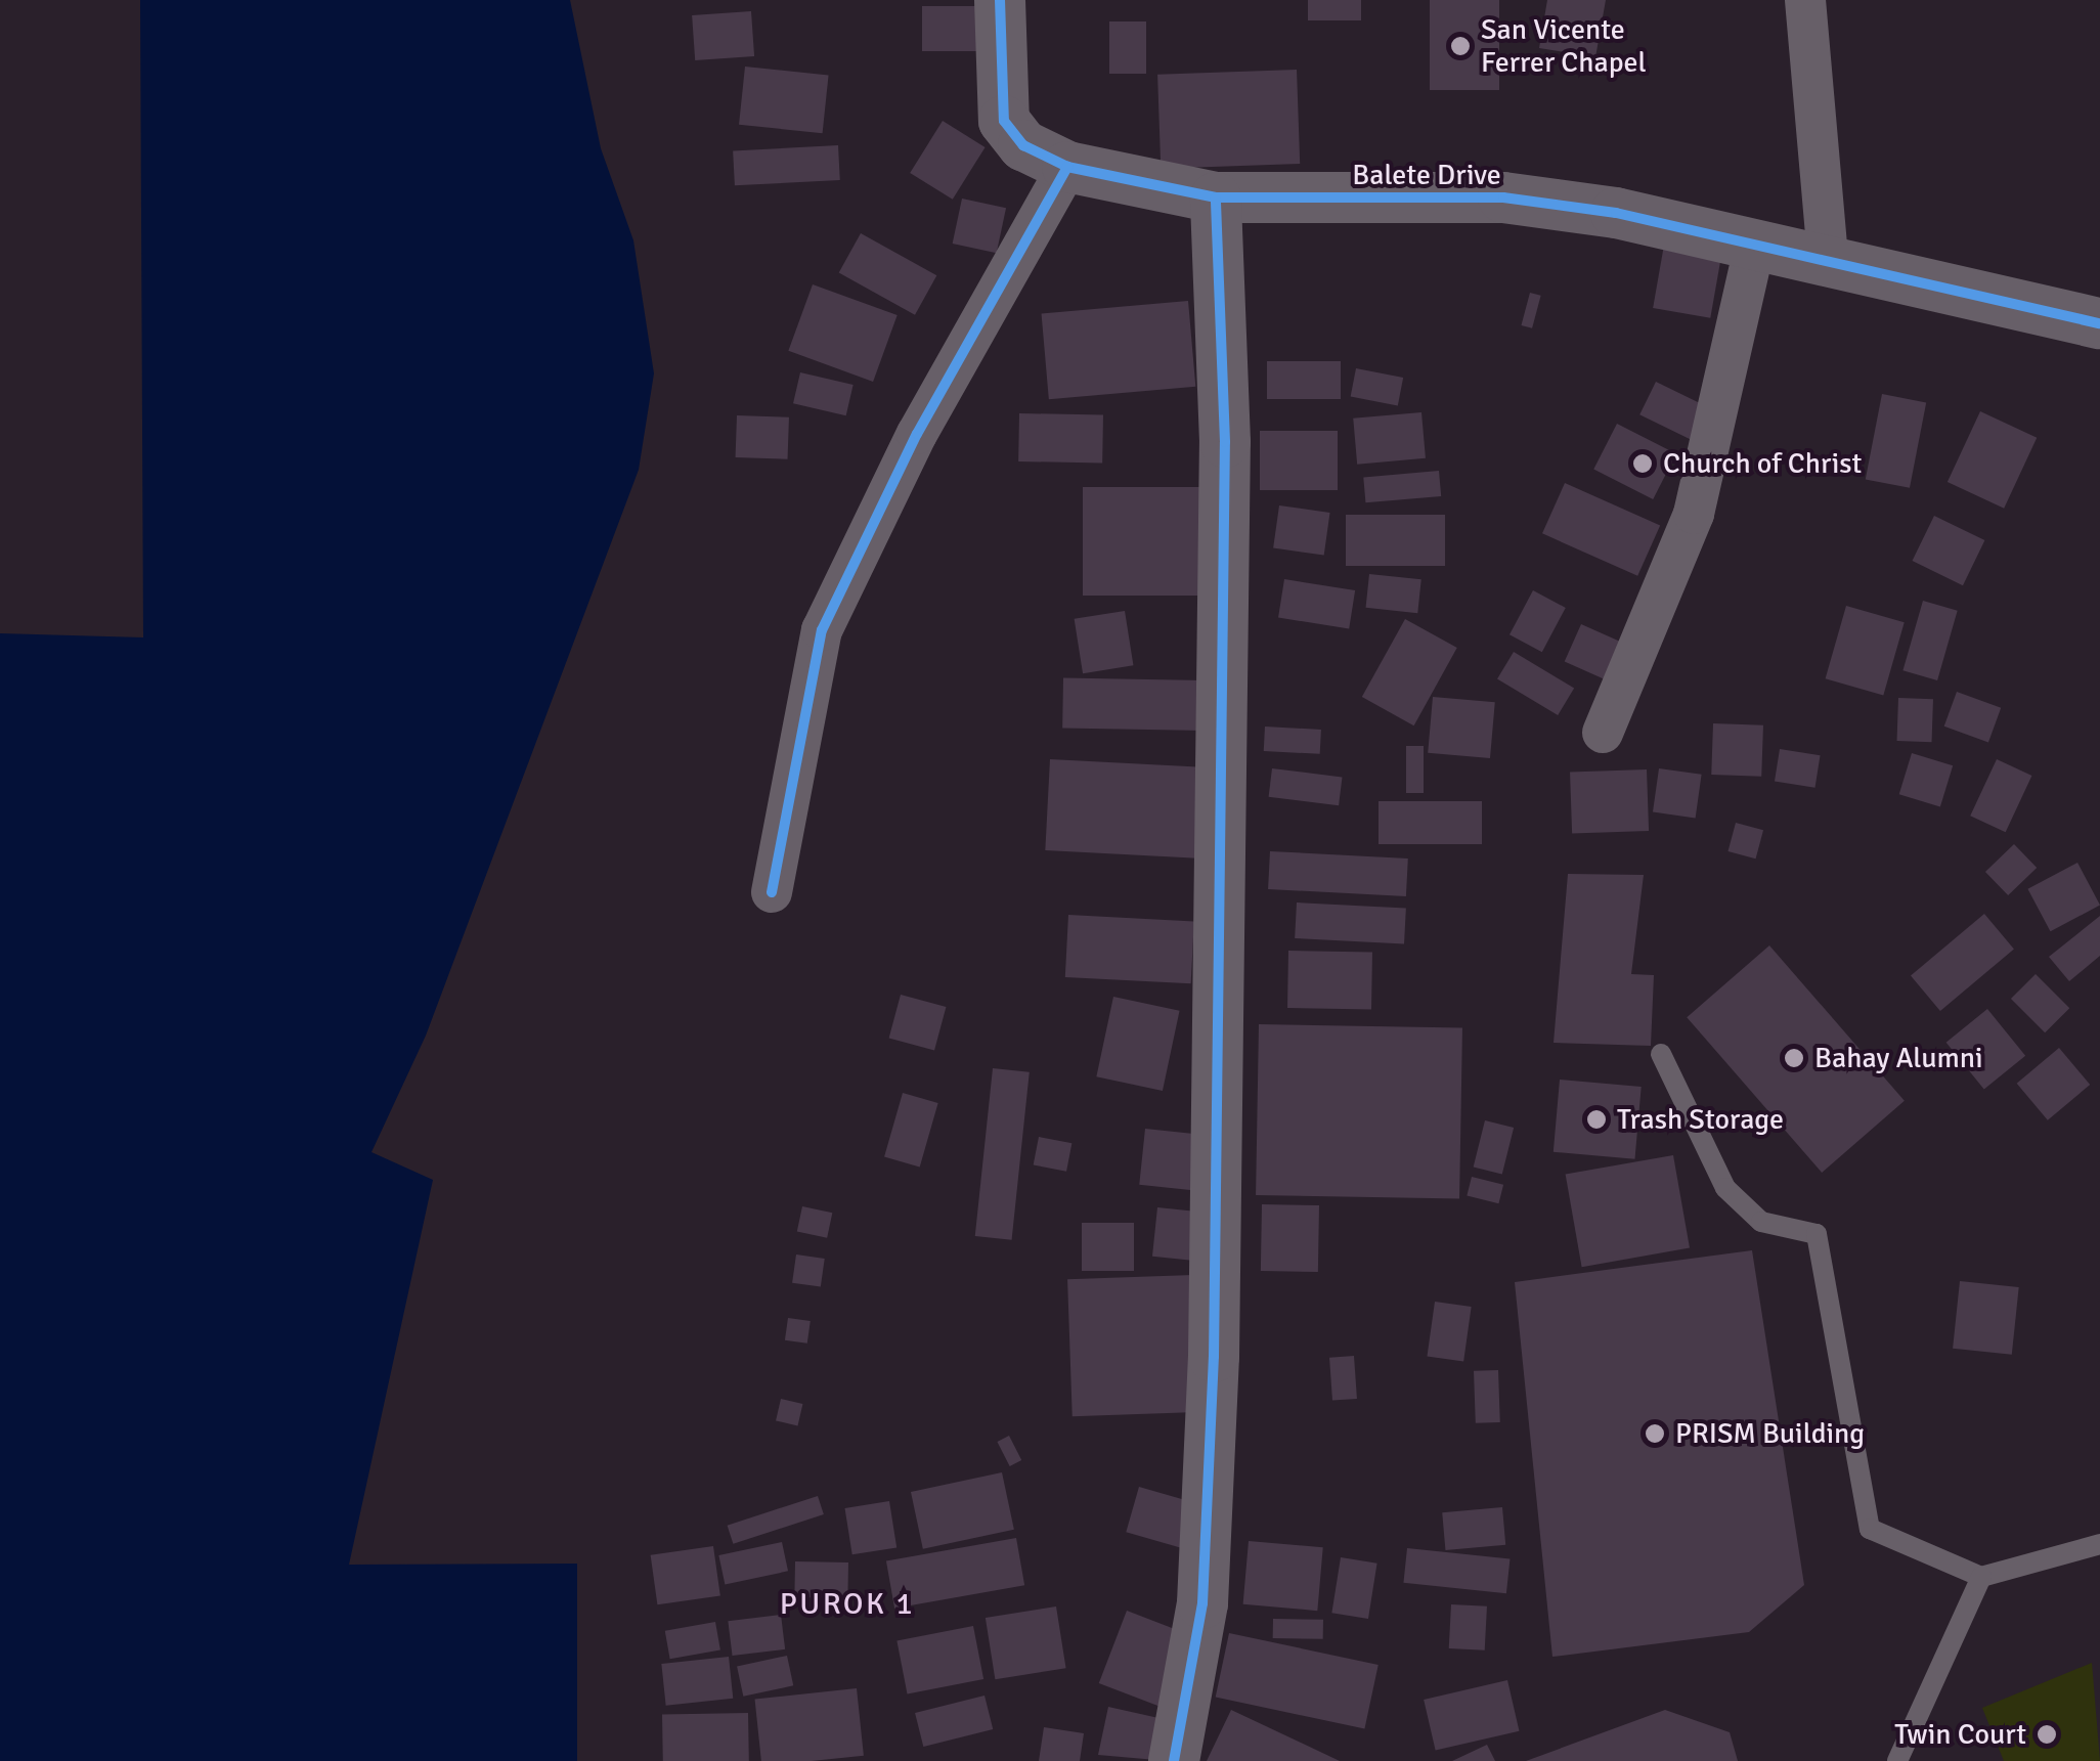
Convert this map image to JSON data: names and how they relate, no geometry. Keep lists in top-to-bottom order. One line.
{"streets":{"street":["Balete Drive"]},"districts":["PUROK 1"],"places":["San Vicente Ferrer Chapel","Church of Christ","Bahay Alumni","Trash Storage","PRISM Building","Twin Court"]}
